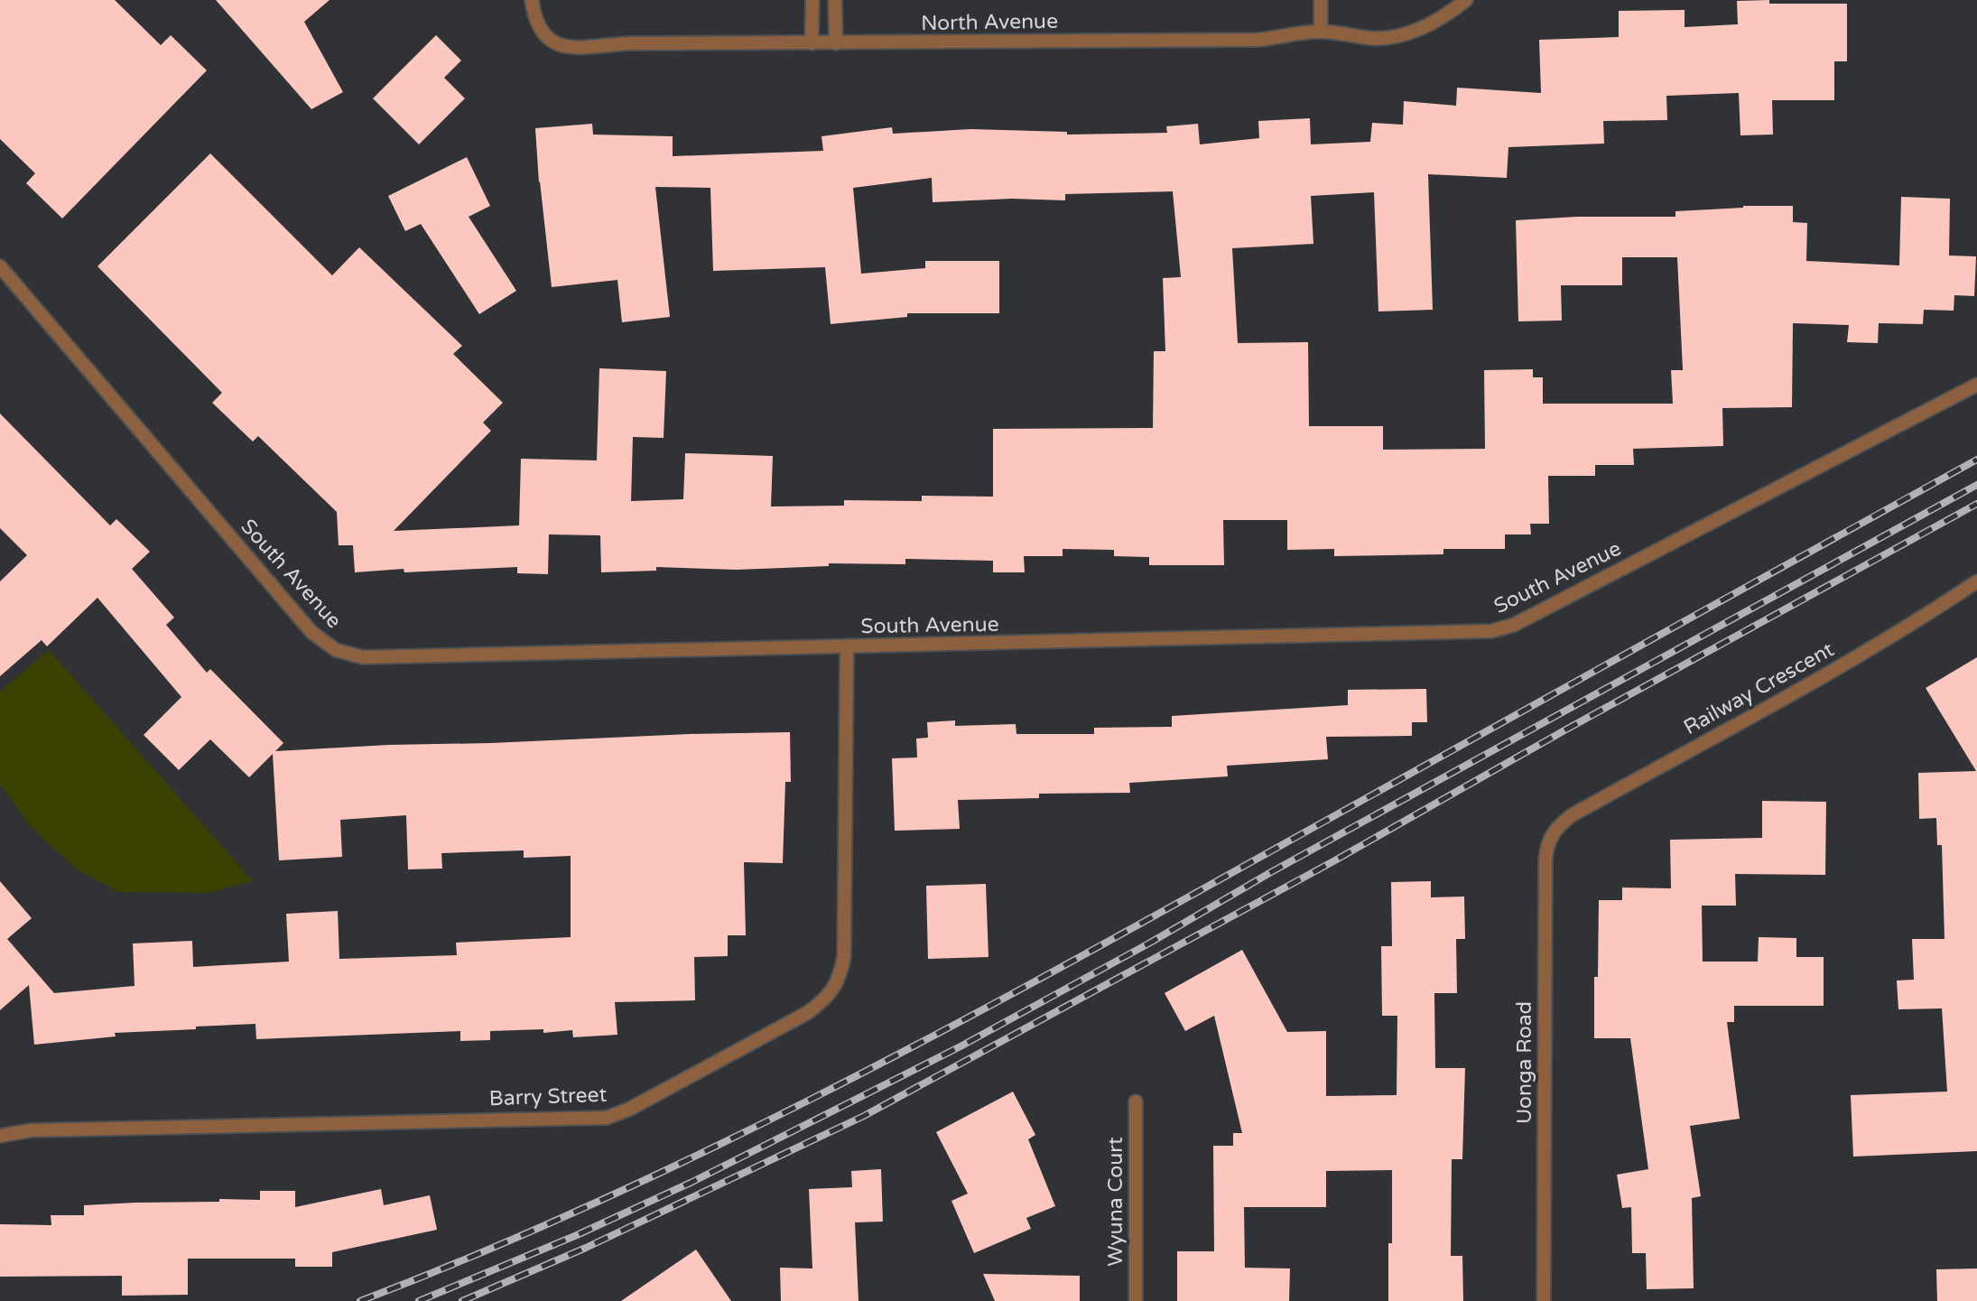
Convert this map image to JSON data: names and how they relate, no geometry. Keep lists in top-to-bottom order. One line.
{"streets":{"street":["North Avenue","South Avenue","Railway Crescent","Uonga Road","Barry Street","Wyuna Court"]},"crossings":[["South Avenue","Barry Street"],["Railway Crescent","Uonga Road"]]}
